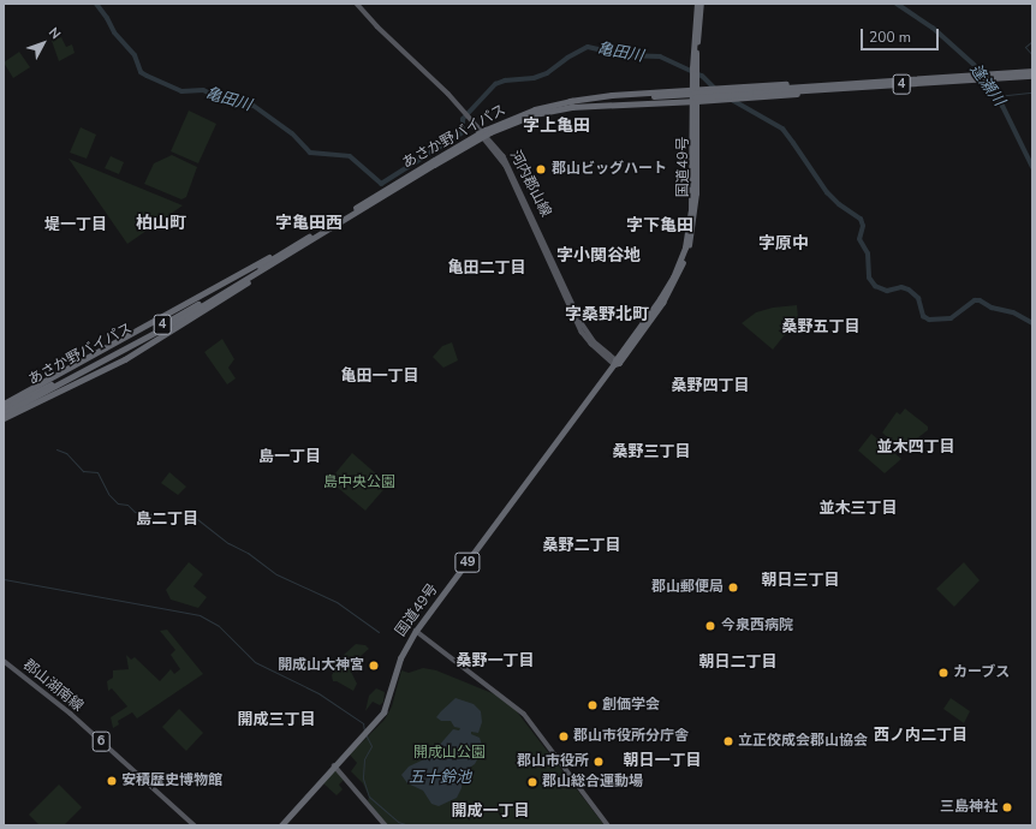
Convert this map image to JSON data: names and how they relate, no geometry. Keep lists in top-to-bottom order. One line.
{"streets":{"highway":["4","あさか野バイパス","国道49号","49"],"main road":["河内郡山線","郡山湖南線","6"]},"crossings":[["国道49号","河内郡山線"]],"districts":["字上亀田","柏山町","字亀田西","堤一丁目","字下亀田","字原中","字小関谷地","亀田二丁目","字桑野北町","桑野五丁目","亀田一丁目","桑野四丁目","並木四丁目","桑野三丁目","島一丁目","並木三丁目","島二丁目","桑野二丁目","朝日三丁目","桑野一丁目","朝日二丁目","開成三丁目","西ノ内二丁目","朝日一丁目","開成一丁目"],"water":["亀田川","逢瀬川","五十鈴池"],"parks":["島中央公園","開成山公園"],"places":["郡山ビッグハート","郡山郵便局","今泉西病院","開成山大神宮","カーブス","創価学会","郡山市役所分庁舎","立正佼成会郡山協会","郡山市役所","安積歴史博物館","郡山総合運動場","三島神社"],"scale_bar":"200 m","north":"top right"}
